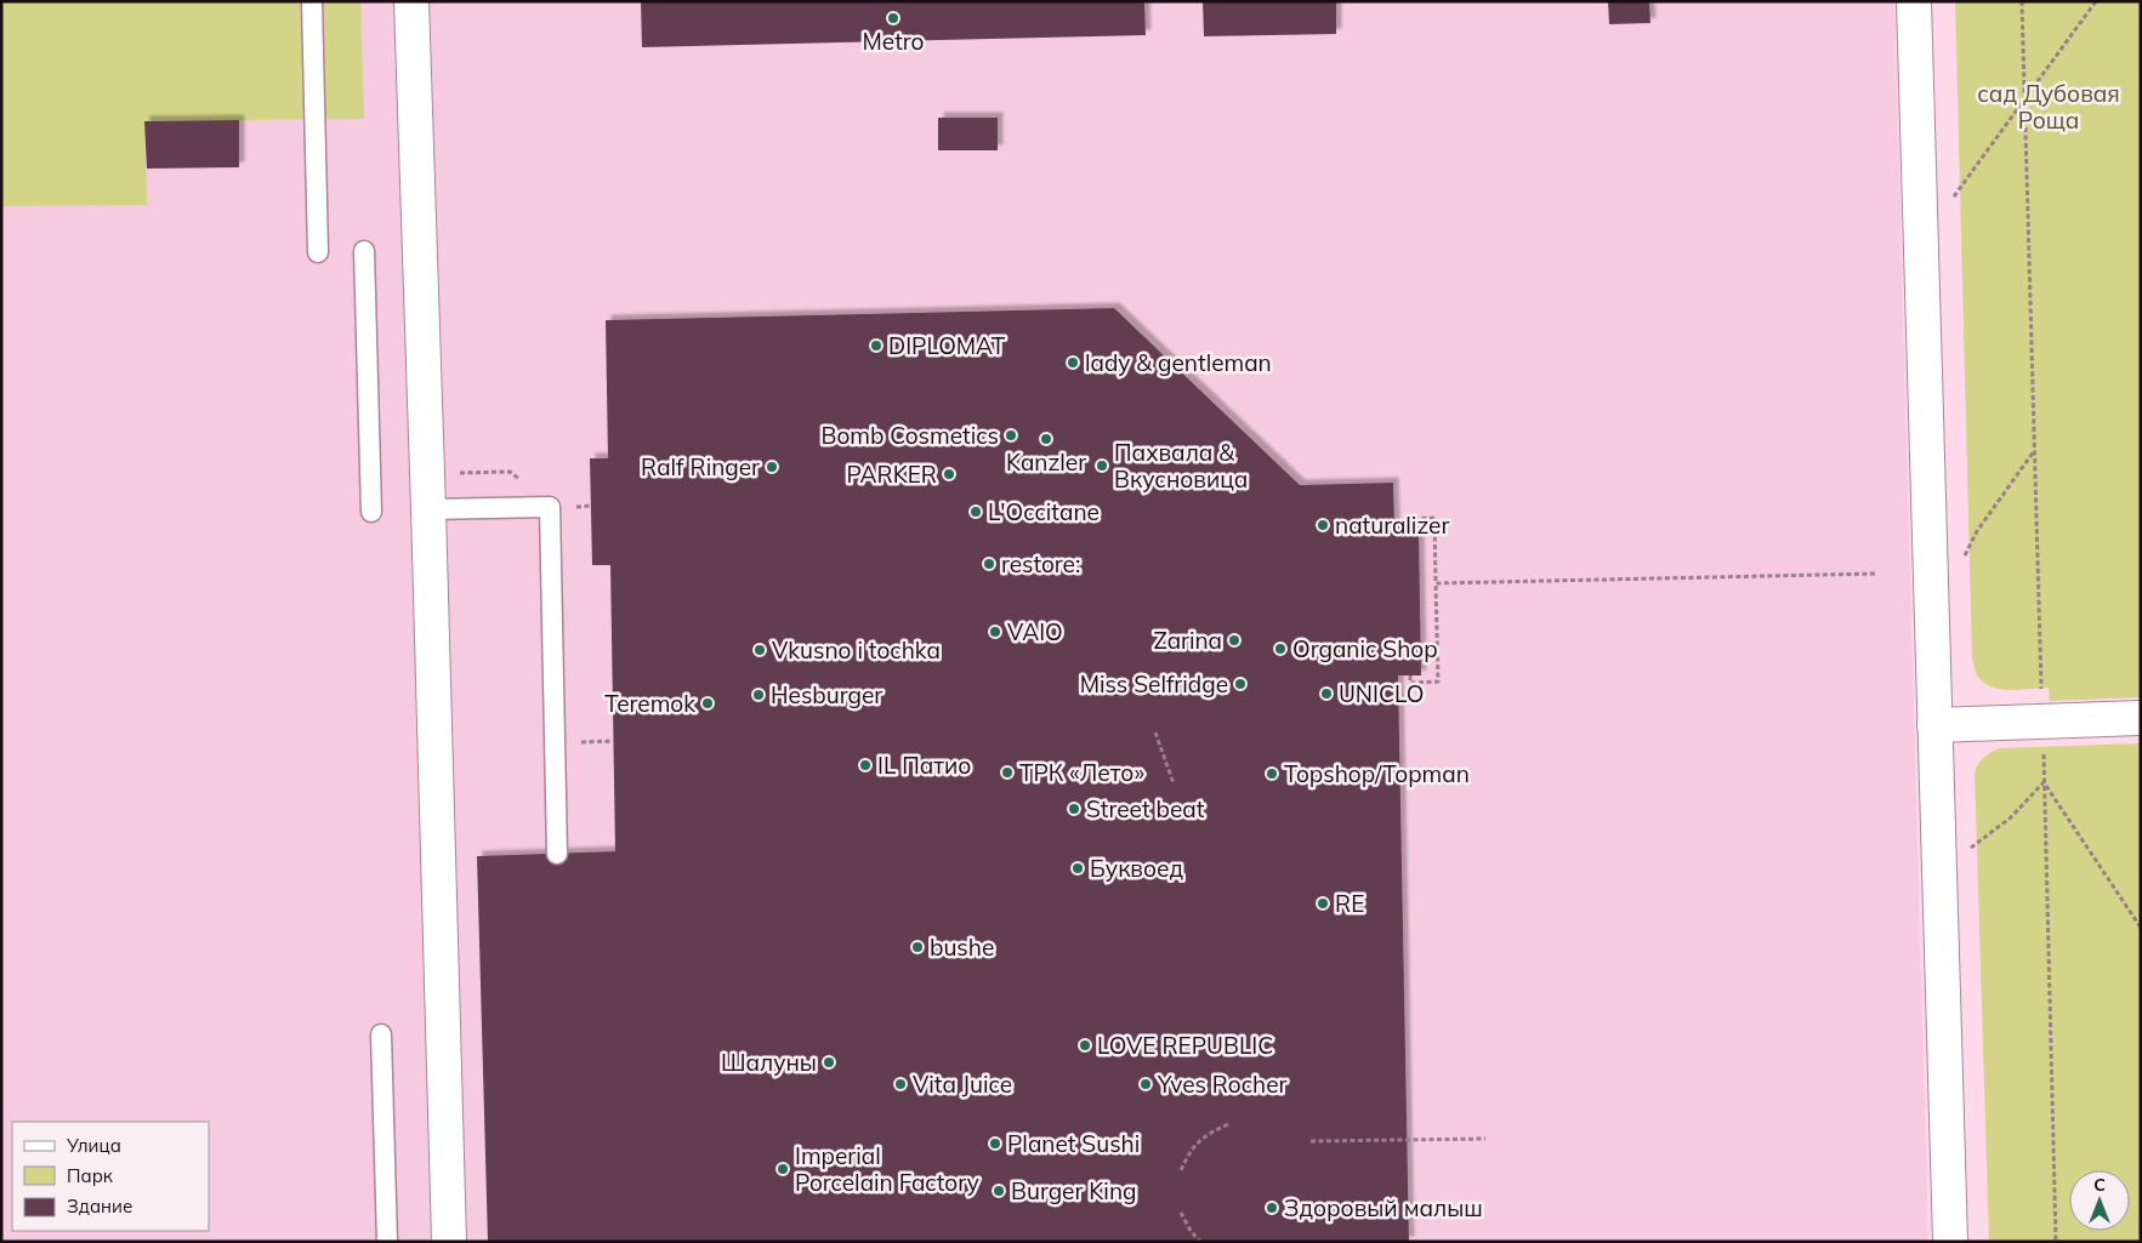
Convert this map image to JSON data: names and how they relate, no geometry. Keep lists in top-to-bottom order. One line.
{"parks":["сад Дубовая Роща"],"places":["Metro","DIPLOMAT","lady & gentleman","Bomb Cosmetics","Kanzler","Пахвала & Вкусновица","Ralf Ringer","PARKER","L'Occitane","naturalizer","restore:","VAIO","Zarina","Organic Shop","Vkusno i tochka","Miss Selfridge","UNICLO","Hesburger","Teremok","IL Патио","ТРК «Лето»","Topshop/Topman","Street beat","Буквоед","RE","bushe","LOVE REPUBLIC","Шалуны","Vita Juice","Yves Rocher","Planet Sushi","Imperial Porcelain Factory","Burger King","Здоровый малыш"],"legend":["Улица","Парк","Здание"],"north":"top"}
